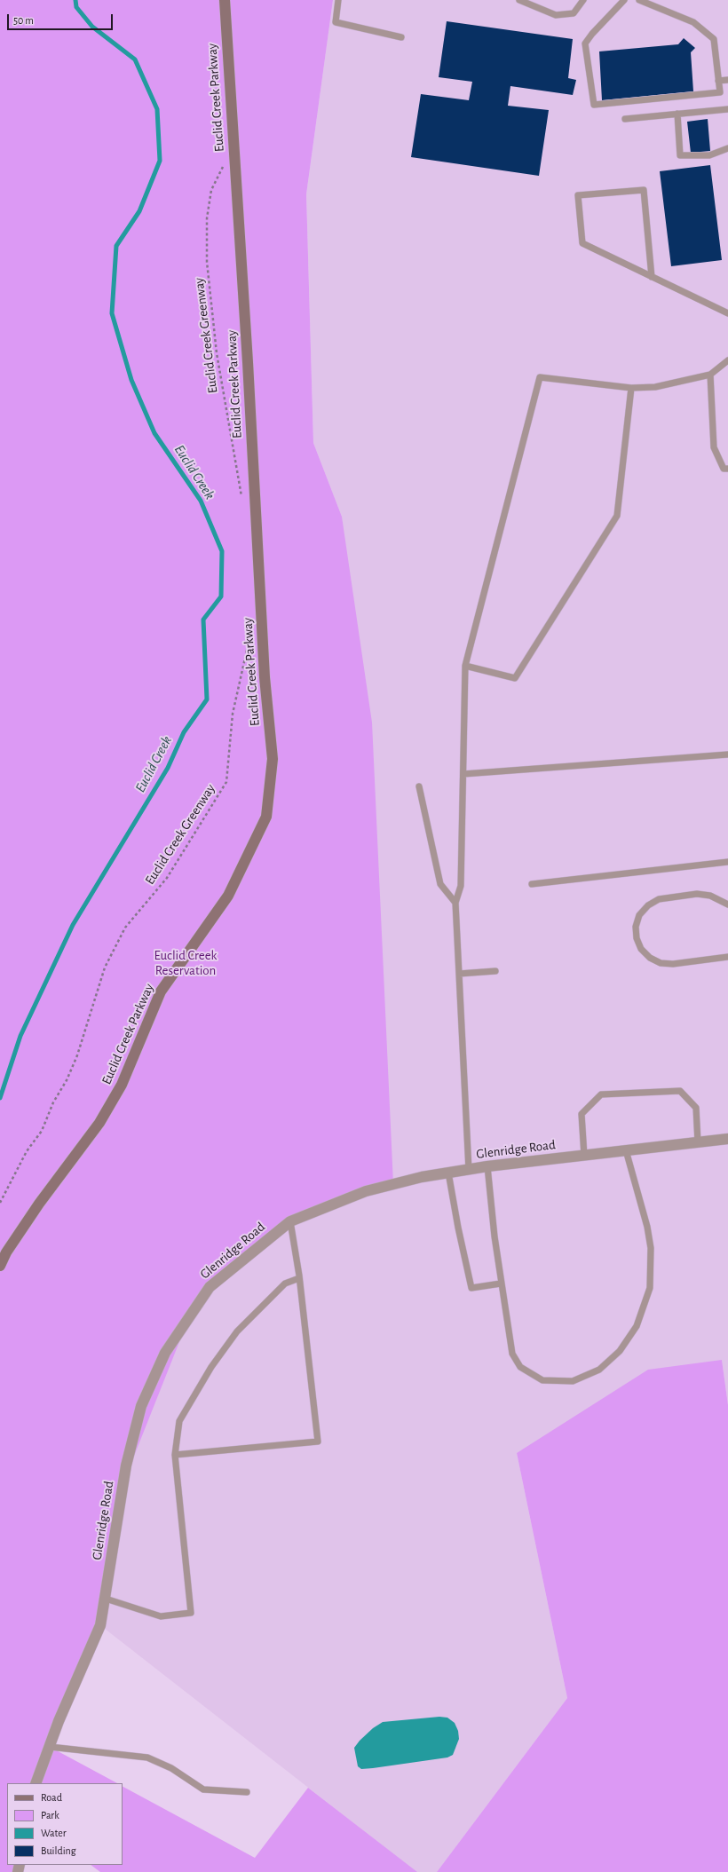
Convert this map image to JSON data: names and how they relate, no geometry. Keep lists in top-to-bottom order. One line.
{"streets":{"street":["Euclid Creek Parkway","Glenridge Road"],"path":["Euclid Creek Greenway"]},"water":["Euclid Creek"],"parks":["Euclid Creek Reservation"],"legend":["Road","Park","Water","Building"],"scale_bar":"50 m"}
